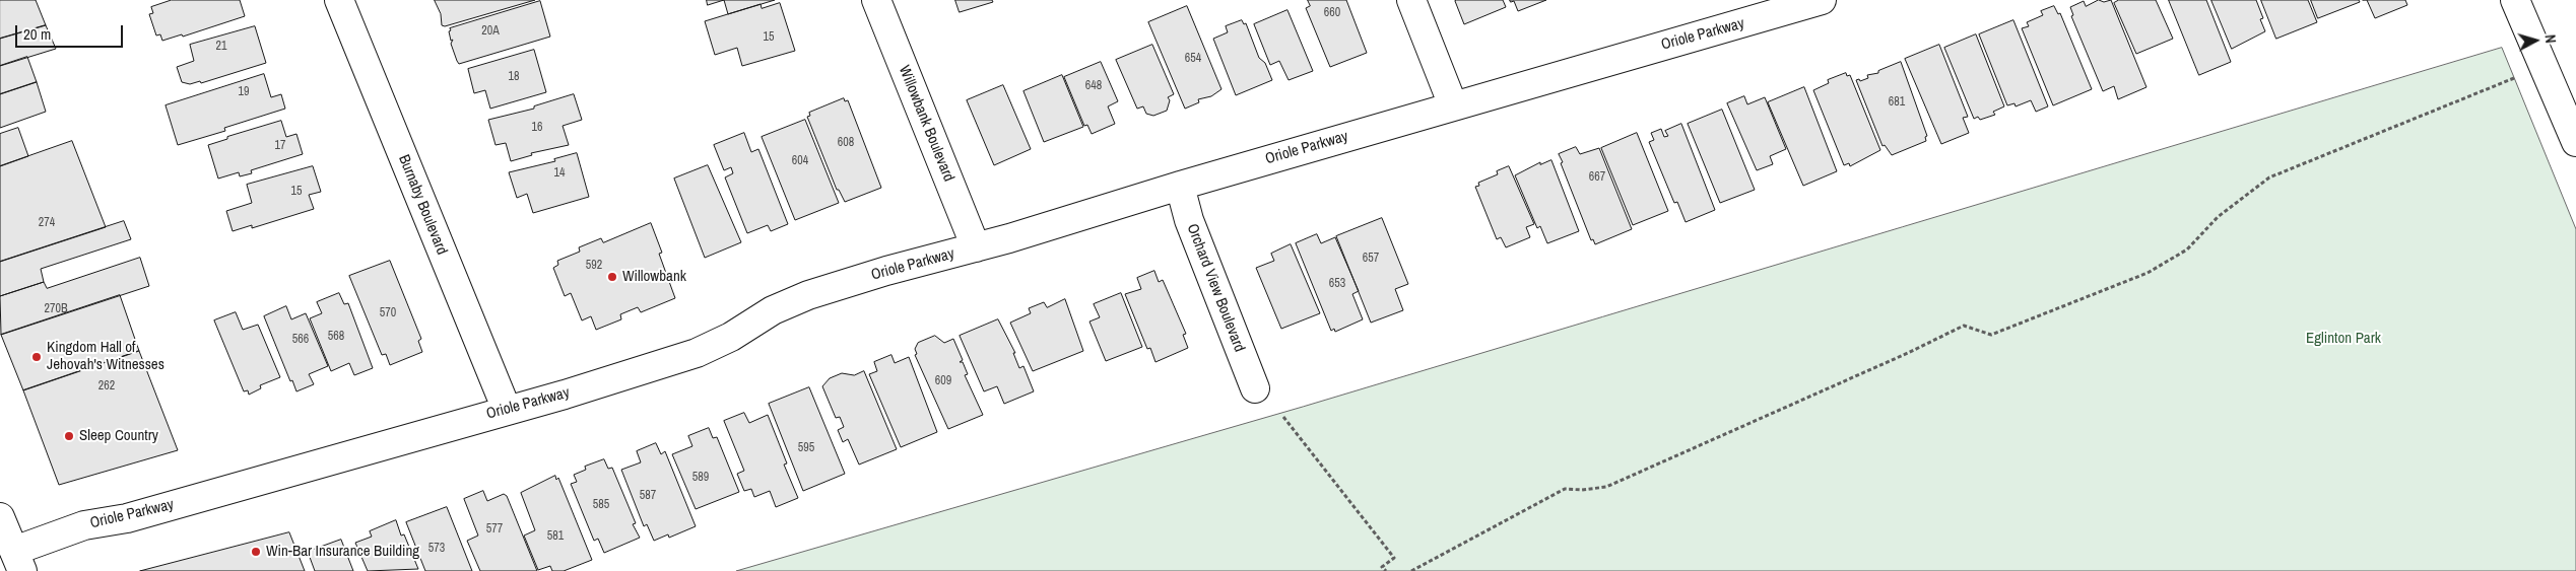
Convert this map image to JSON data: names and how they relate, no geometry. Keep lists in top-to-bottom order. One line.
{"streets":{"street":["Oriole Parkway","Willowbank Boulevard","Burnaby Boulevard","Orchard View Boulevard"]},"crossings":[["Oriole Parkway","Willowbank Boulevard"],["Oriole Parkway","Burnaby Boulevard"],["Oriole Parkway","Orchard View Boulevard"]],"parks":["Eglinton Park"],"places":["Willowbank","Kingdom Hall of Jehovah's Witnesses","Sleep Country","Win-Bar Insurance Building"],"house_numbers":["660","20A","15","21","654","18","648","19","681","16","608","17","604","14","667","15","274","657","592","653","270B","570","568","566","609","262","595","589","587","585","577","581","573"],"scale_bar":"20 m","north":"right"}
